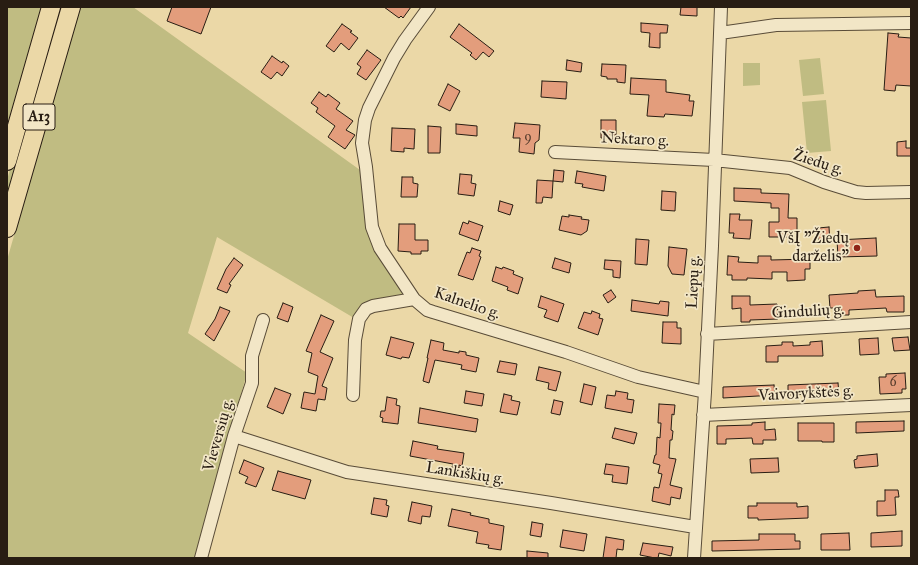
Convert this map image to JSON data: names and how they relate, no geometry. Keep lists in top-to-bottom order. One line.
{"streets":{"highway":["A13"],"street":["Nektaro g.","Žiedų g.","Liepų g.","Kalnelio g.","Gindulių g.","Vaivorykštės g.","Vieversių g.","Lankiškių g."]},"crossings":[["Nektaro g.","Žiedų g."],["Nektaro g.","Liepų g."],["Žiedų g.","Liepų g."],["Liepų g.","Kalnelio g."],["Liepų g.","Gindulių g."],["Liepų g.","Vaivorykštės g."],["Liepų g.","Lankiškių g."],["Vieversių g.","Lankiškių g."]],"places":["VšĮ \"Žiedų darželis\""],"house_numbers":["9","6"]}
